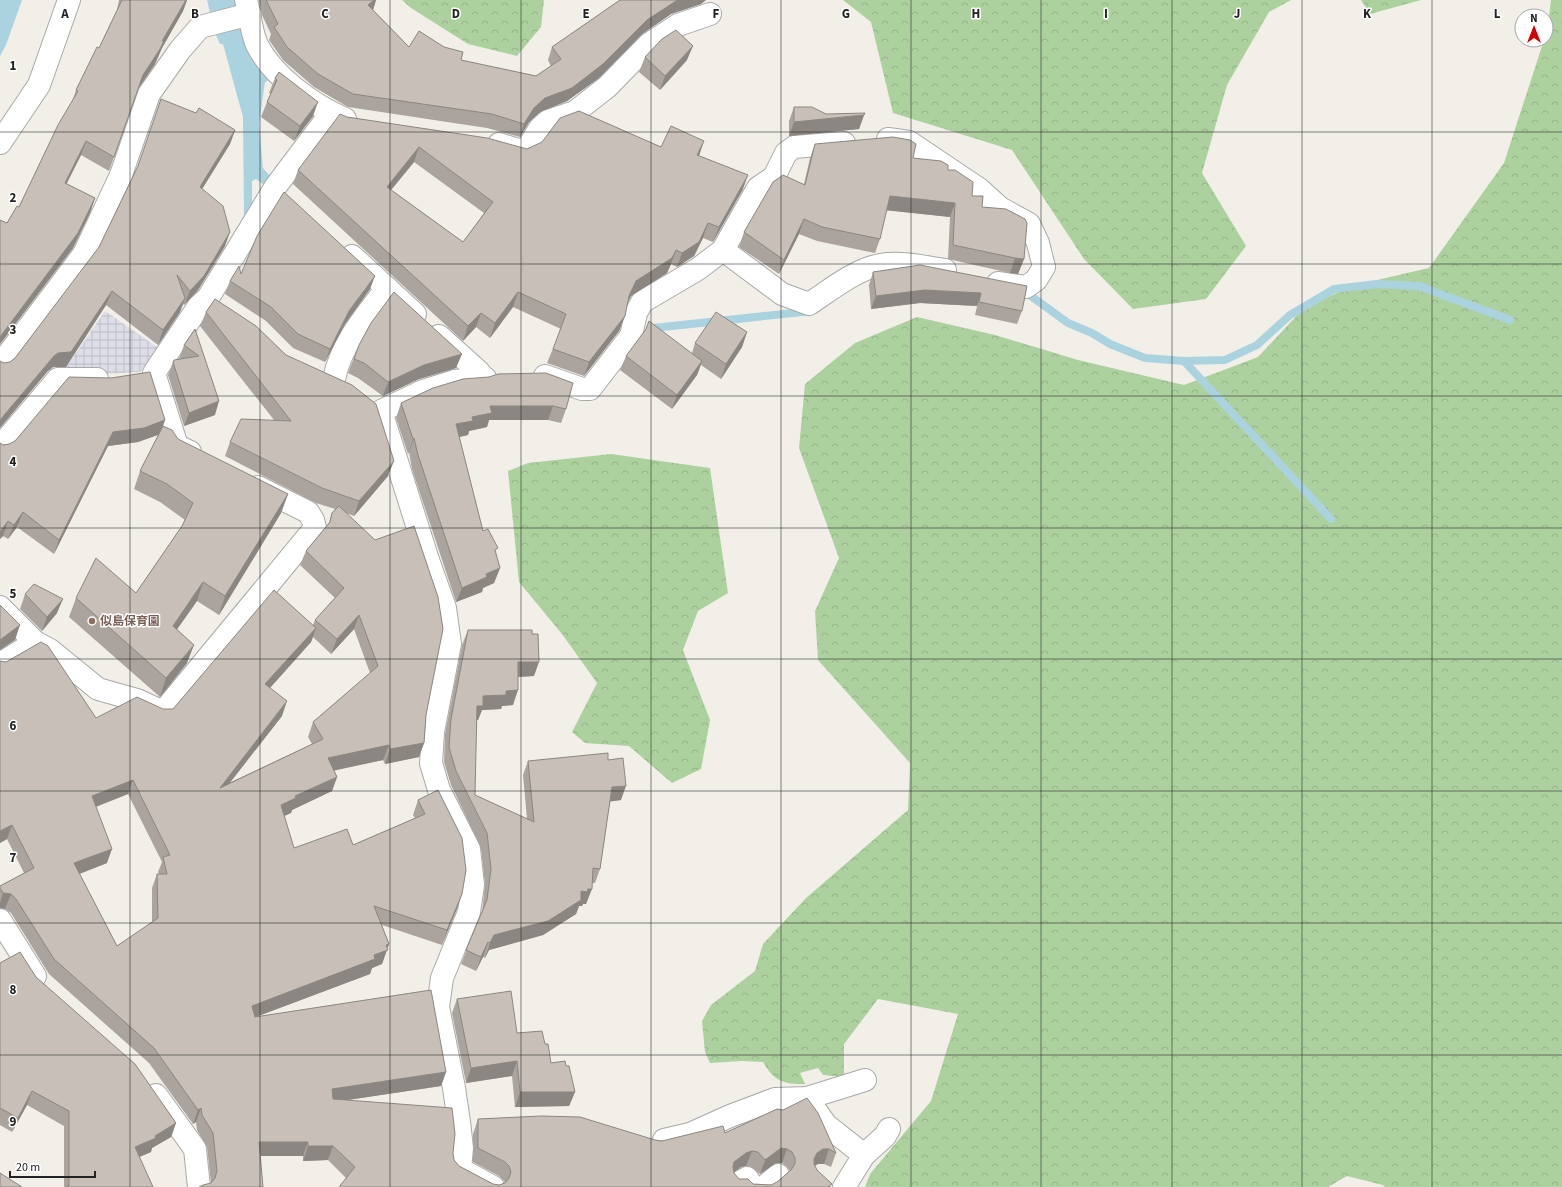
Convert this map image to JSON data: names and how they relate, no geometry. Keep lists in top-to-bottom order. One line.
{"places":["似島保育園"],"scale_bar":"20 m","north":"top","grid":{"columns":["A","B","C","D","E","F","G","H","I","J","K","L"],"rows":["1","2","3","4","5","6","7","8","9"]}}
